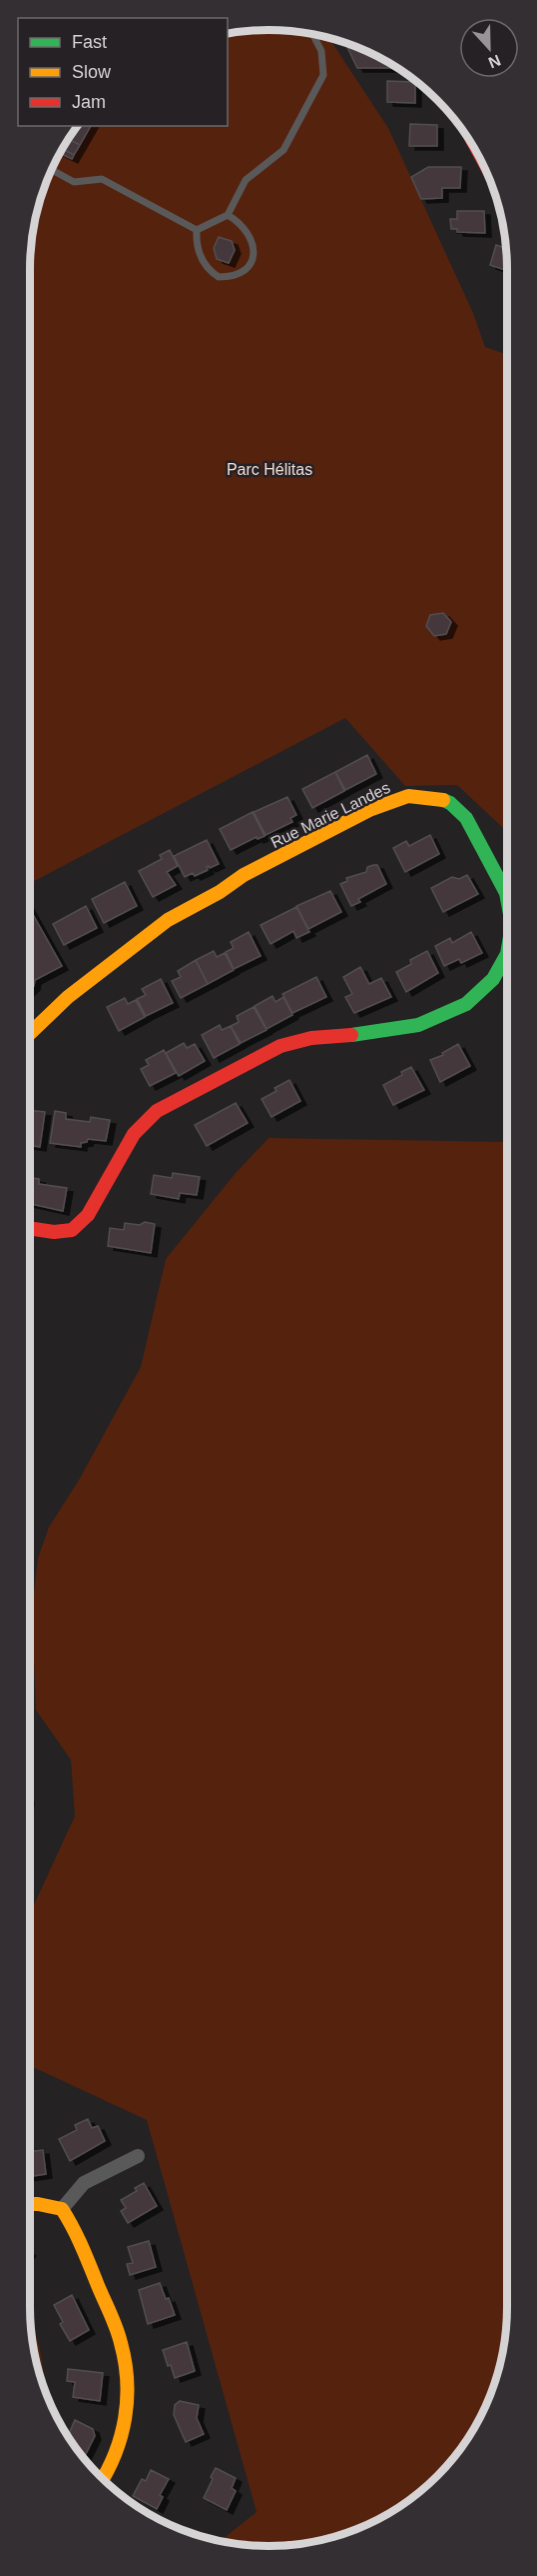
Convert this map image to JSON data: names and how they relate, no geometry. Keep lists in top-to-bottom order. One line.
{"streets":{"street":["Rue Marie Landes"]},"parks":["Parc Hélitas"],"legend":["Fast","Slow","Jam"],"north":"bottom"}
